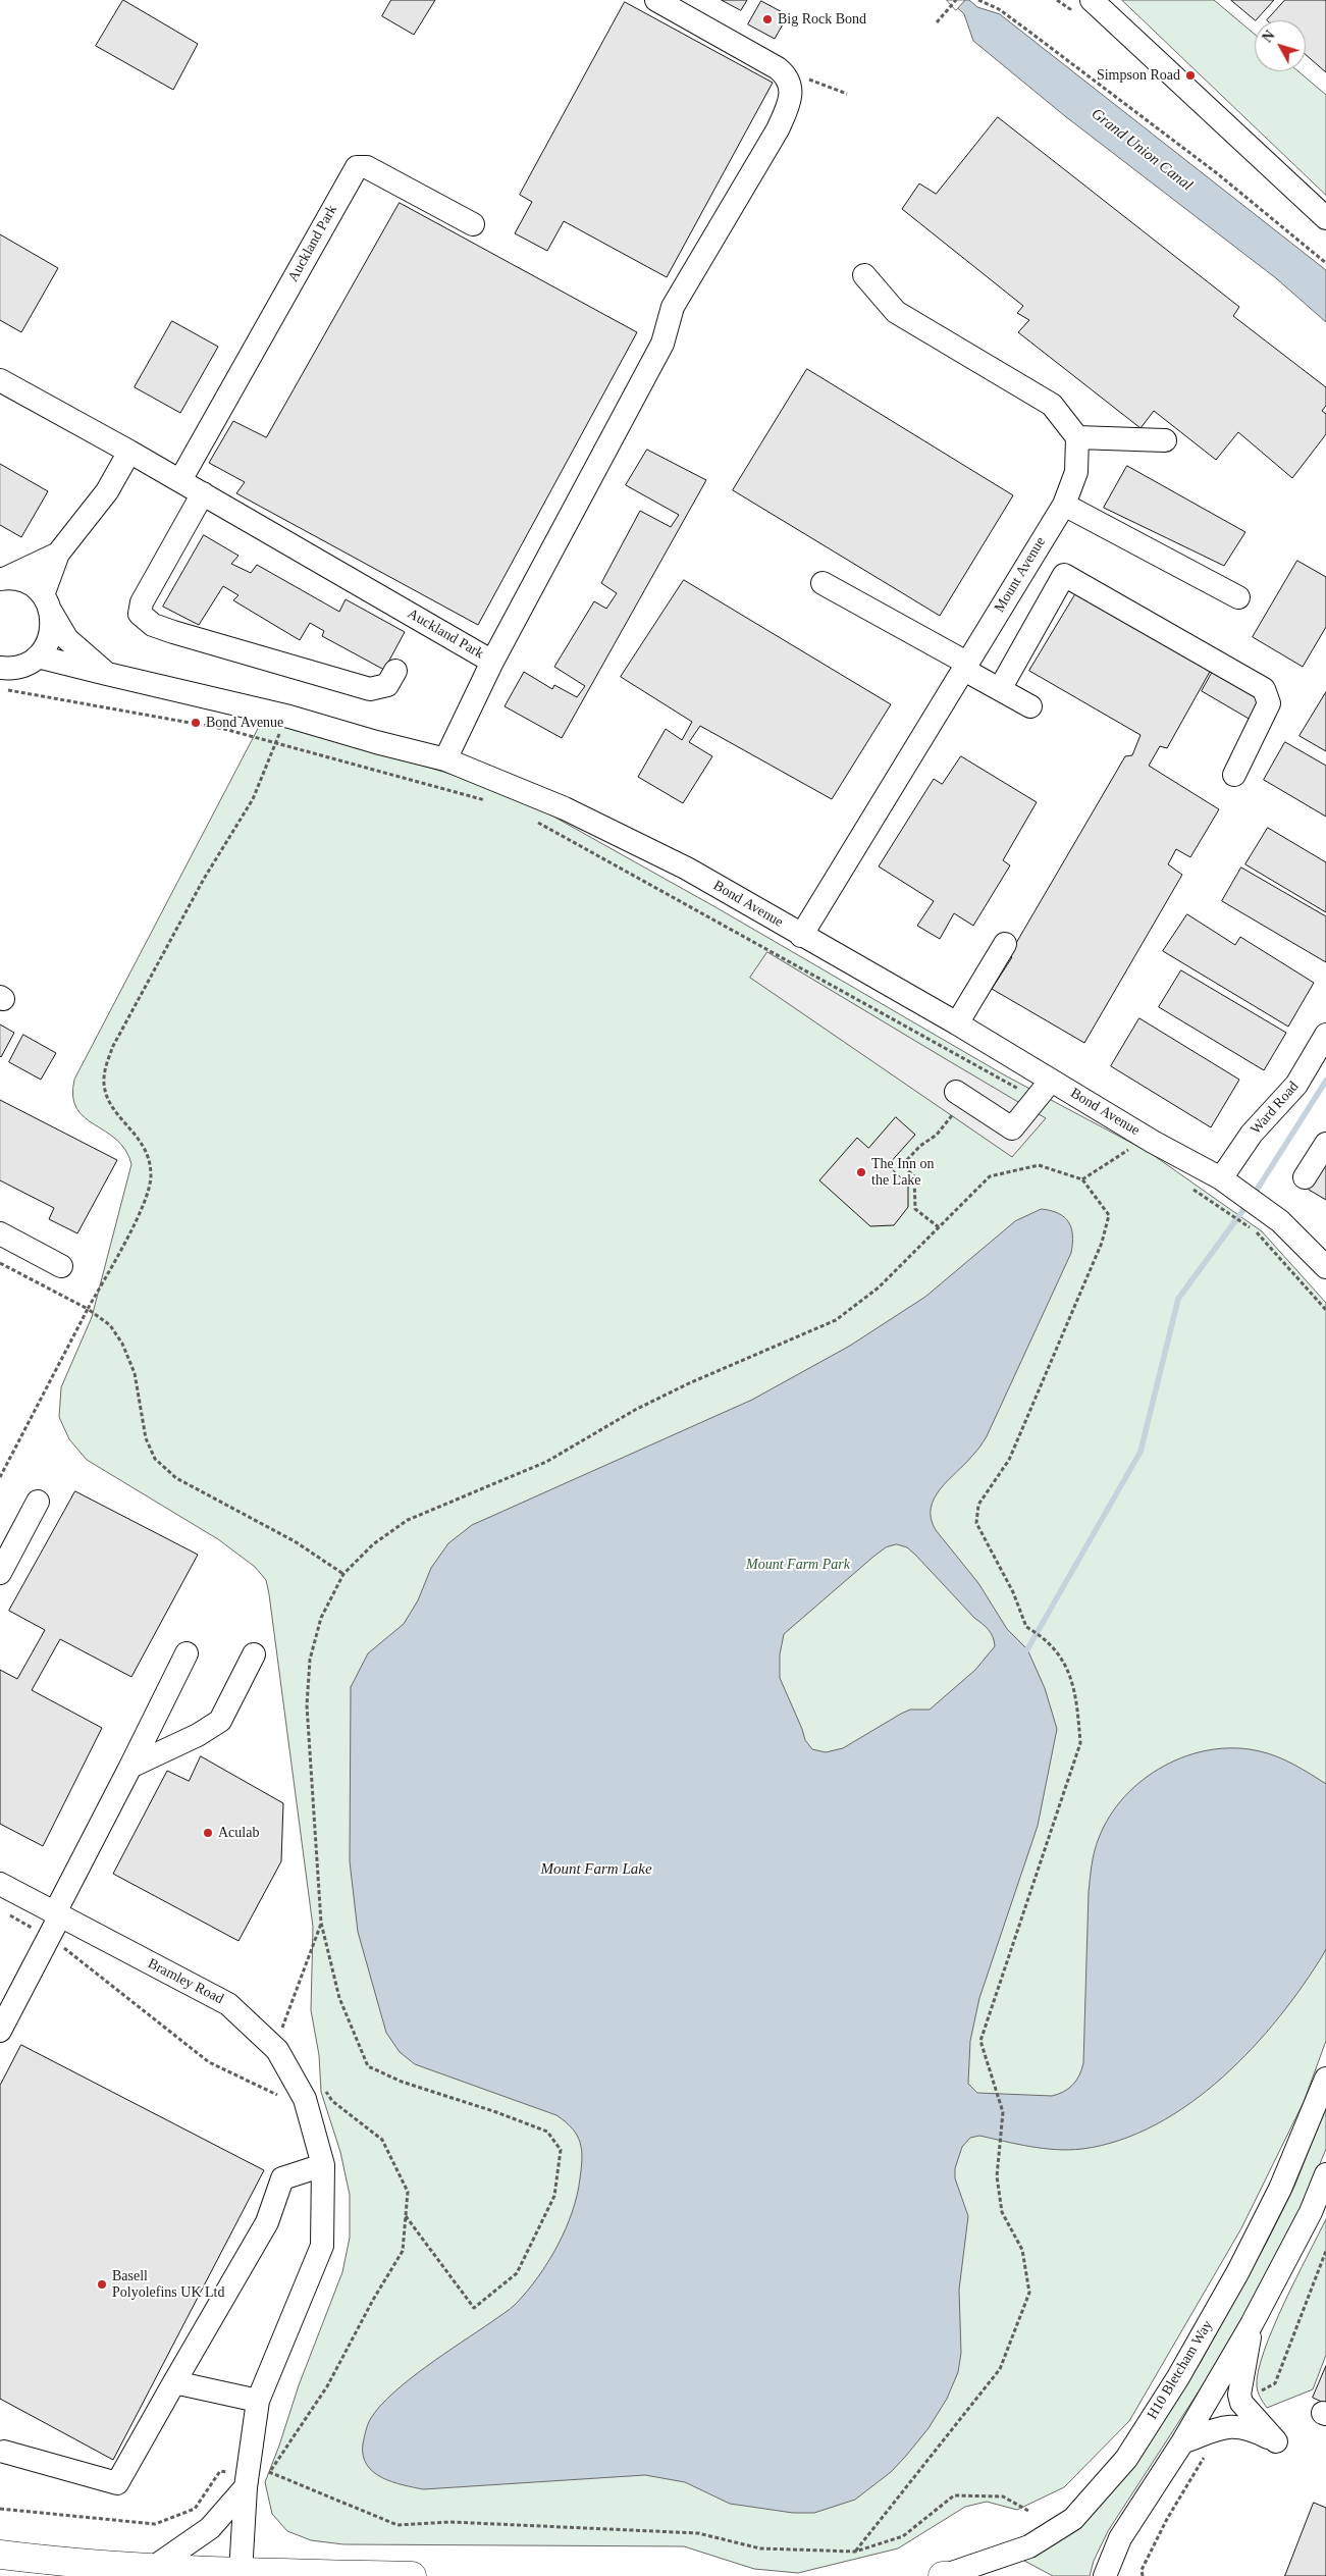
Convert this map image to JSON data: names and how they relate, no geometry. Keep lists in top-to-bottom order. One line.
{"streets":{"street":["Auckland Park","Mount Avenue","Bond Avenue","Ward Road","Bramley Road","H10 Bletcham Way"]},"crossings":[["Mount Avenue","Bond Avenue"],["Bond Avenue","Ward Road"]],"water":["Grand Union Canal","Mount Farm Lake"],"parks":["Mount Farm Park"],"places":["Big Rock Bond","Simpson Road","Bond Avenue","The Inn on the Lake","Aculab","Basell Polyolefins UK Ltd"],"north":"top left"}
